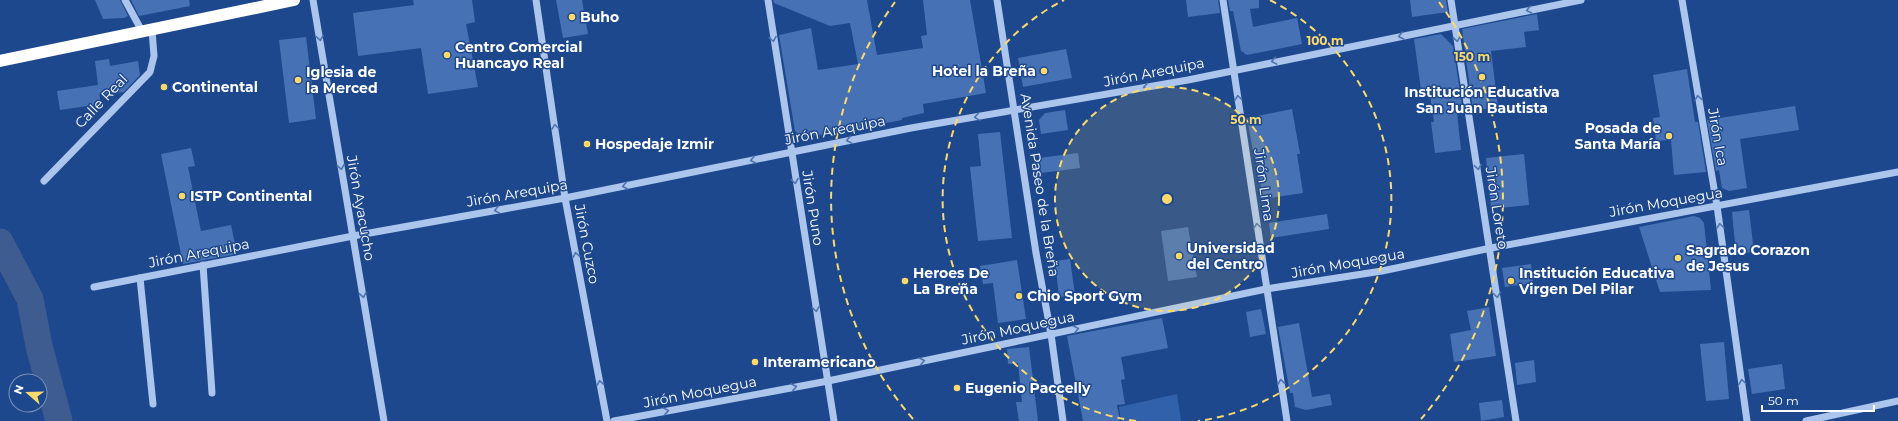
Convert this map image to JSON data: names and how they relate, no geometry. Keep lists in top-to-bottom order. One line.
{"streets":{"street":["Jirón Arequipa","Calle Real","Jirón Ica","Avenida Paseo de la Breña","Jirón Lima","Jirón Moquegua","Jirón Ayacucho","Jirón Puno","Jirón Loreto","Jirón Cuzco"]},"crossings":[["Jirón Arequipa","Avenida Paseo de la Breña"],["Jirón Arequipa","Jirón Lima"],["Jirón Arequipa","Jirón Ayacucho"],["Jirón Arequipa","Jirón Puno"],["Jirón Arequipa","Jirón Loreto"],["Jirón Arequipa","Jirón Cuzco"],["Jirón Ica","Jirón Moquegua"],["Avenida Paseo de la Breña","Jirón Moquegua"],["Jirón Lima","Jirón Moquegua"],["Jirón Moquegua","Jirón Puno"],["Jirón Moquegua","Jirón Loreto"]],"one_way":["Jirón Arequipa","Jirón Ica","Jirón Lima","Jirón Moquegua","Jirón Ayacucho","Jirón Puno","Jirón Loreto","Jirón Cuzco"],"places":["Buho","Centro Comercial Huancayo Real","Hotel la Breña","Institución Educativa San Juan Bautista","Iglesia de la Merced","Continental","Posada de Santa María","Hospedaje Izmir","ISTP Continental","Universidad del Centro","Sagrado Corazon de Jesus","Heroes De La Breña","Institución Educativa Virgen Del Pilar","Chio Sport Gym","Interamericano","Eugenio Paccelly"],"scale_bar":"50 m","north":"left","rings":["100 m","150 m","50 m"]}
